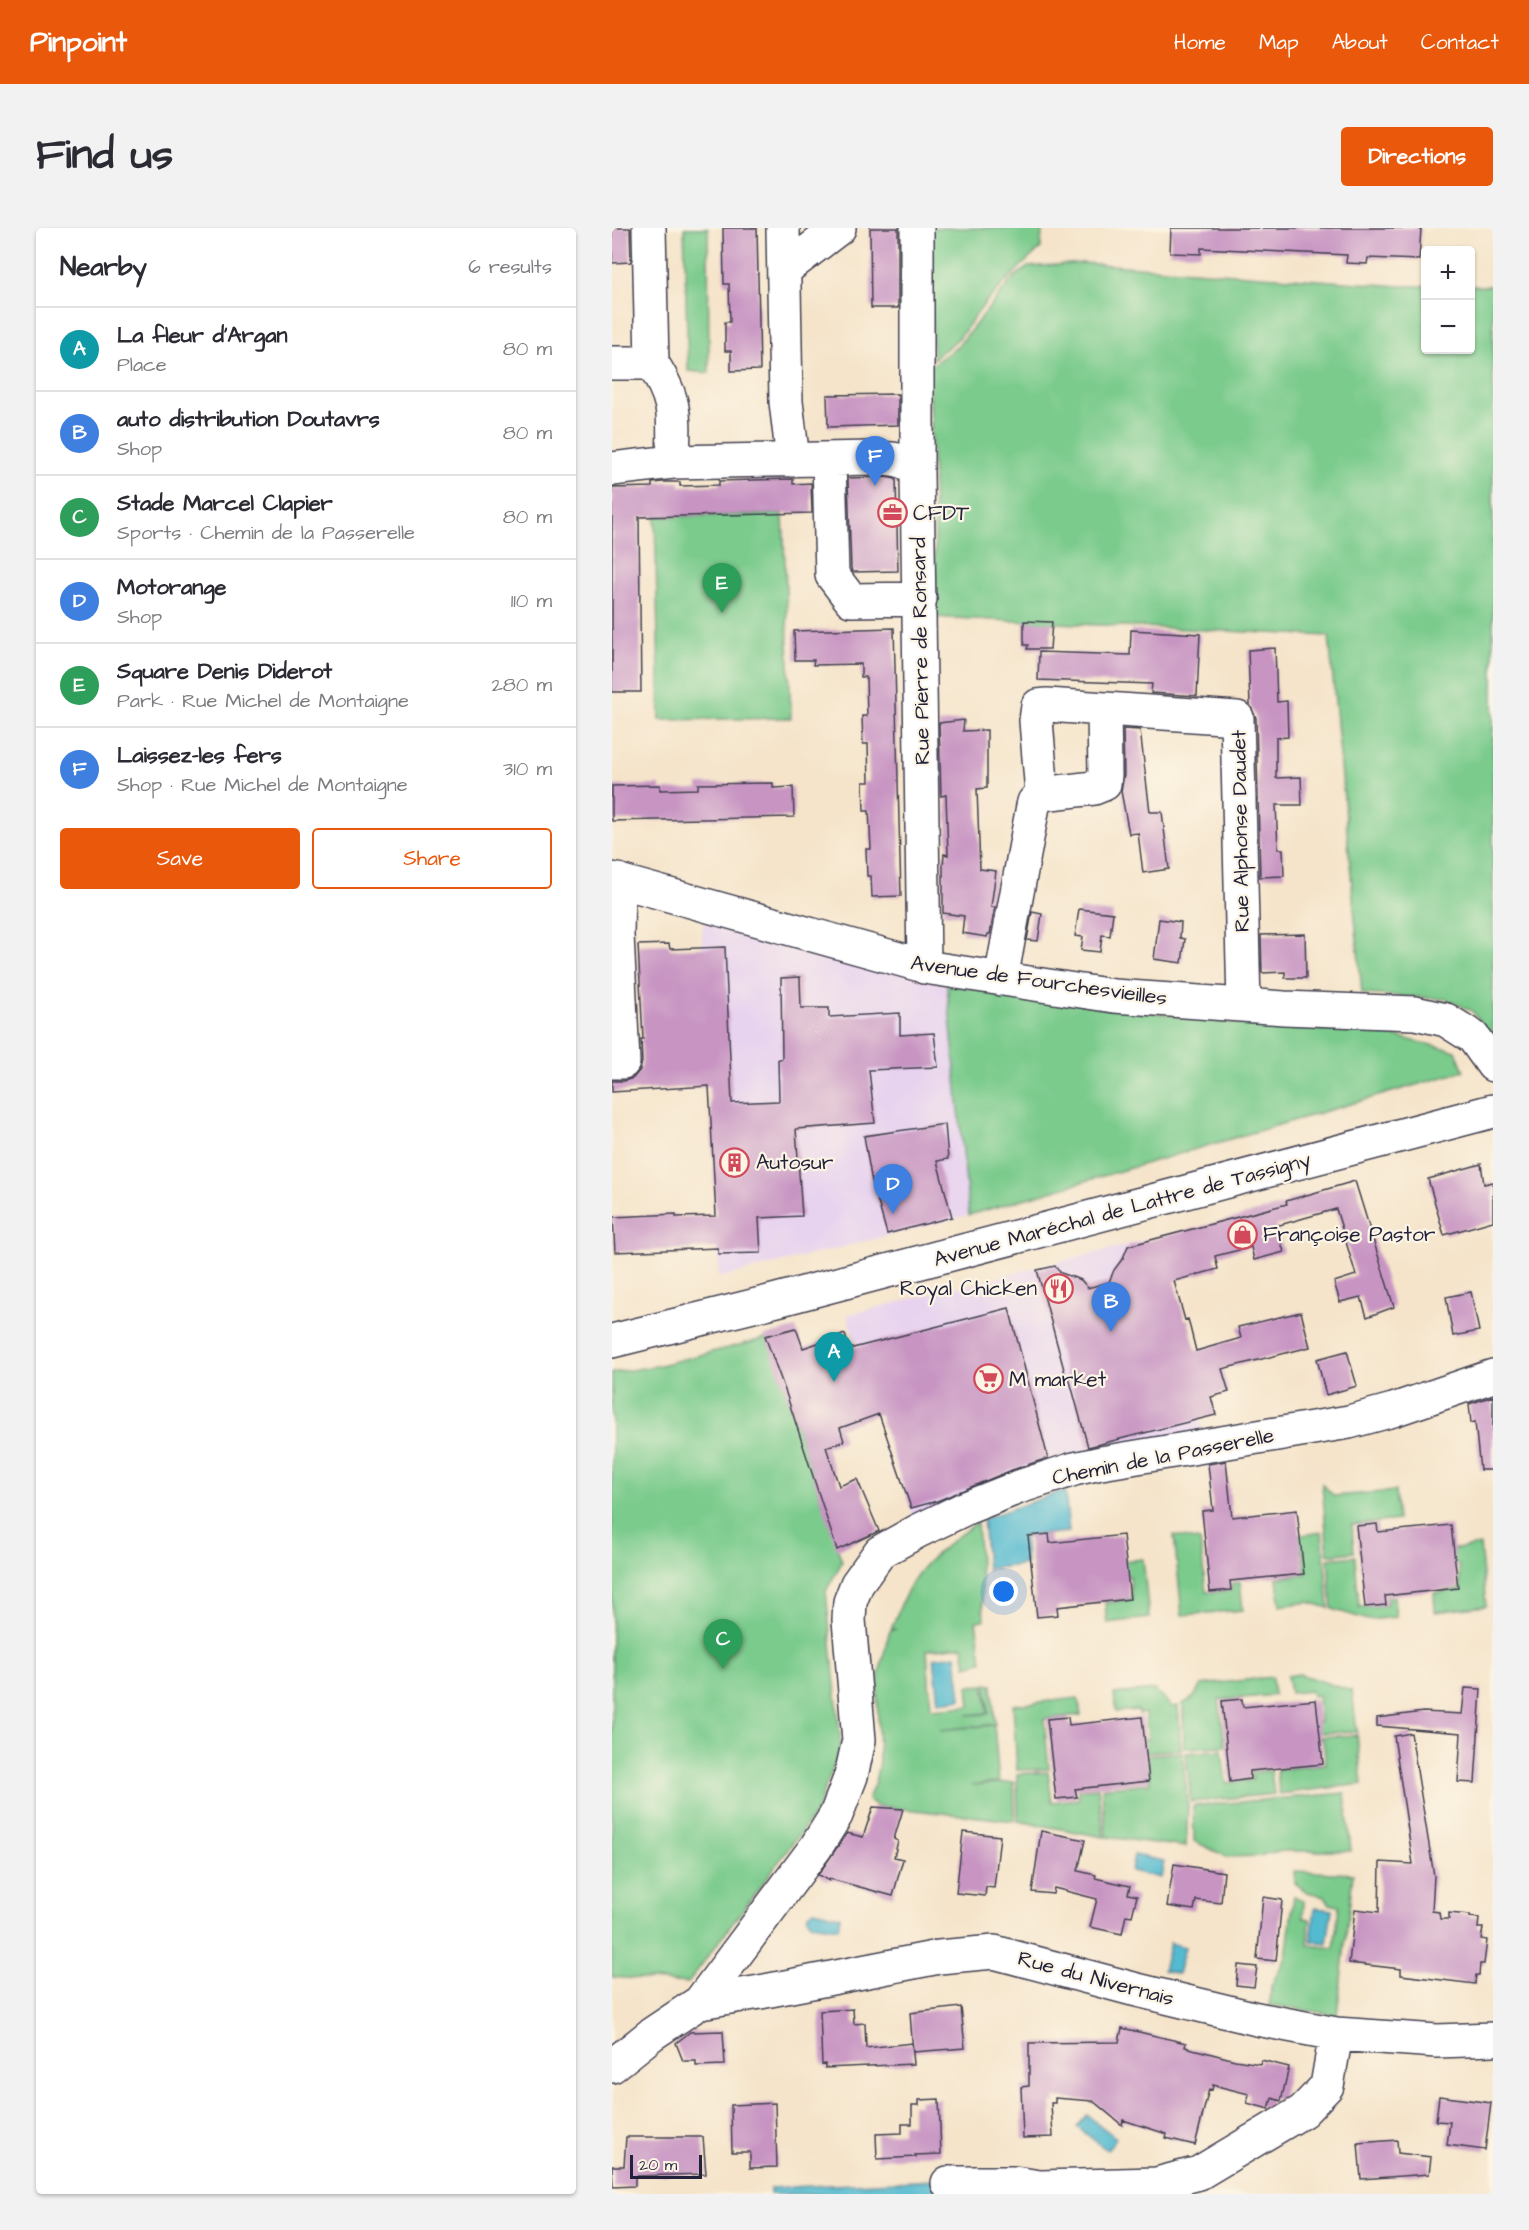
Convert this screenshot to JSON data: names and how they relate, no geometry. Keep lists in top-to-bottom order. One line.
{"streets":{"street":["Rue Pierre de Ronsard","Rue Alphonse Daudet","Avenue de Fourchesvieilles","Avenue Maréchal de Lattre de Tassigny","Chemin de la Passerelle","Rue du Nivernais"]},"crossings":[["Rue Pierre de Ronsard","Avenue de Fourchesvieilles"],["Rue Alphonse Daudet","Avenue de Fourchesvieilles"],["Chemin de la Passerelle","Rue du Nivernais"]],"places":{"office":["CFDT"],"building":["Autosur"],"shop":["Françoise Pastor"],"restaurant":["Royal Chicken"],"supermarket":["M market"]},"scale_bar":"20 m","page":{"header":"Pinpoint","nav":["Home","Map","About","Contact"],"title":"Find us","buttons":["Directions",["Save","Share"]],"heading":["Nearby","6 results"],"map_buttons":["+","−"],"list":[{"mark":"A","name":"La fleur d'Argan","note":"Place","value":"80 m"},{"mark":"B","name":"auto distribution Doutavrs","note":"Shop","value":"80 m"},{"mark":"C","name":"Stade Marcel Clapier","note":"Sports · Chemin de la Passerelle","value":"80 m"},{"mark":"D","name":"Motorange","note":"Shop","value":"110 m"},{"mark":"E","name":"Square Denis Diderot","note":"Park · Rue Michel de Montaigne","value":"280 m"},{"mark":"F","name":"Laissez-les fers","note":"Shop · Rue Michel de Montaigne","value":"310 m"}],"pins":["F","E","D","B","A","C"],"scale":"20 m"}}
